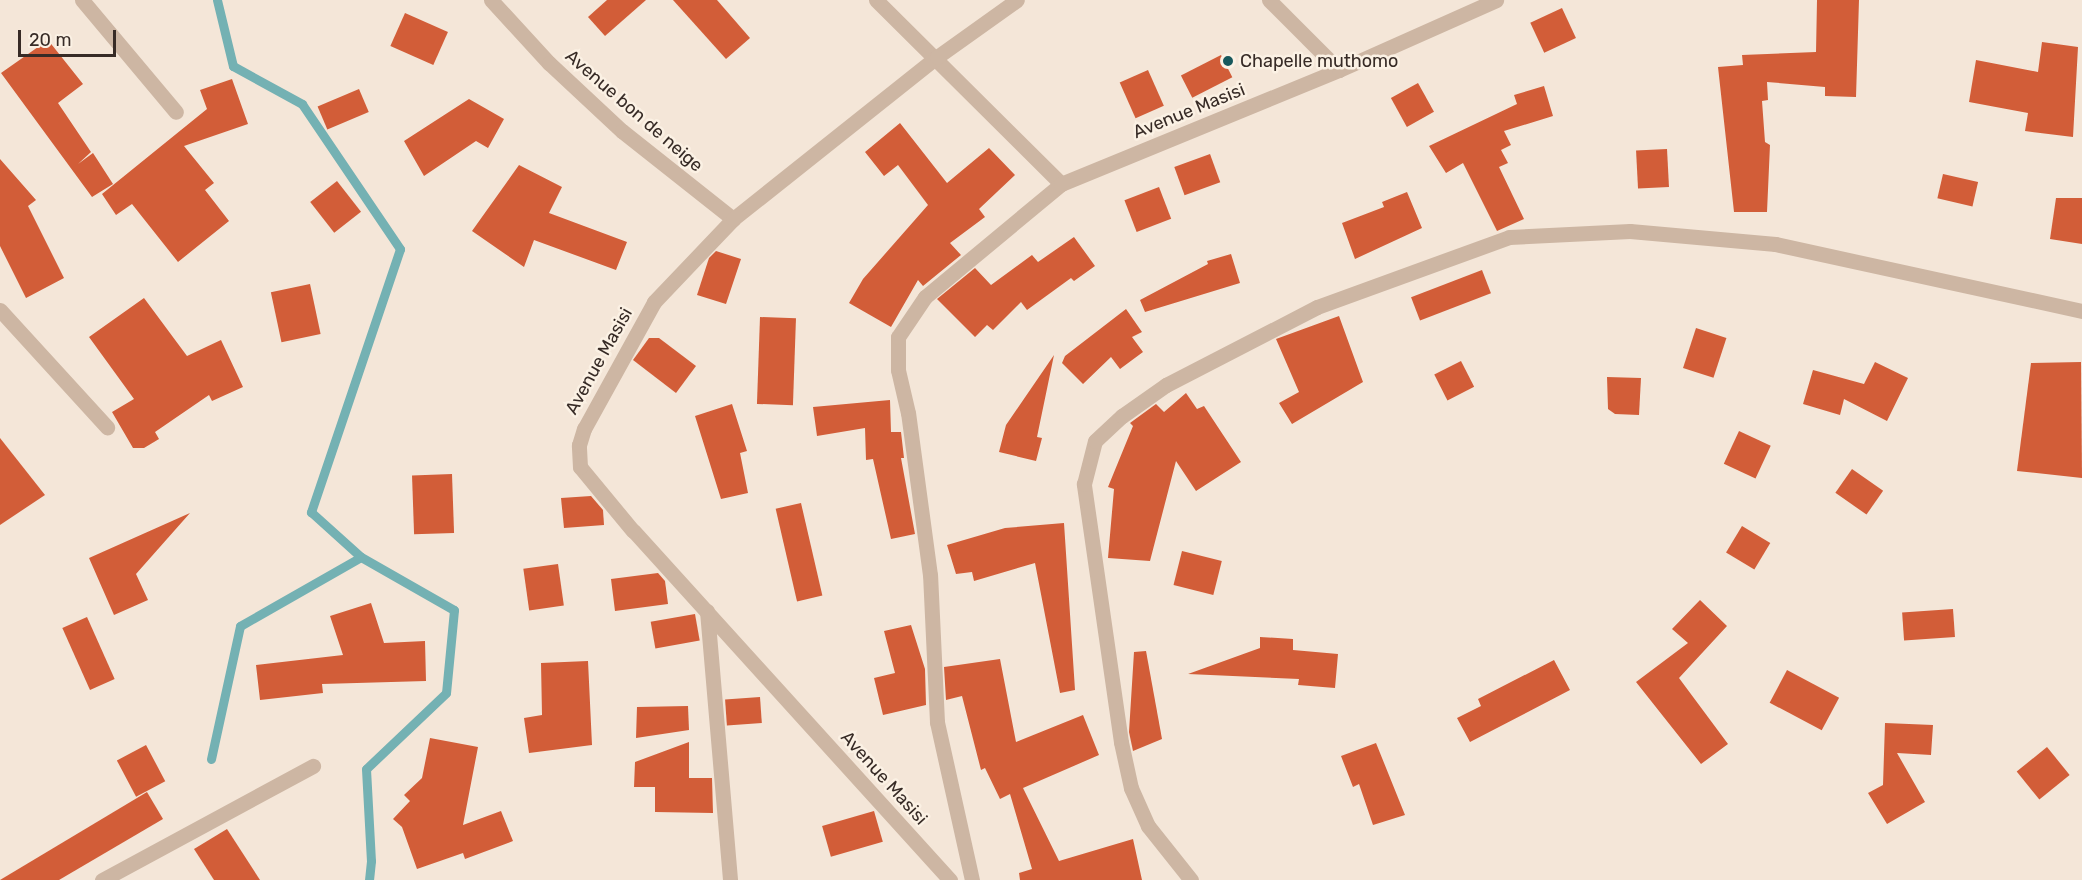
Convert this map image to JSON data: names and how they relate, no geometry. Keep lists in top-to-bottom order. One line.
{"streets":{"street":["Avenue bon de neige","Avenue Masisi"]},"crossings":[["Avenue bon de neige","Avenue Masisi"]],"places":["Chapelle muthomo"],"scale_bar":"20 m"}
